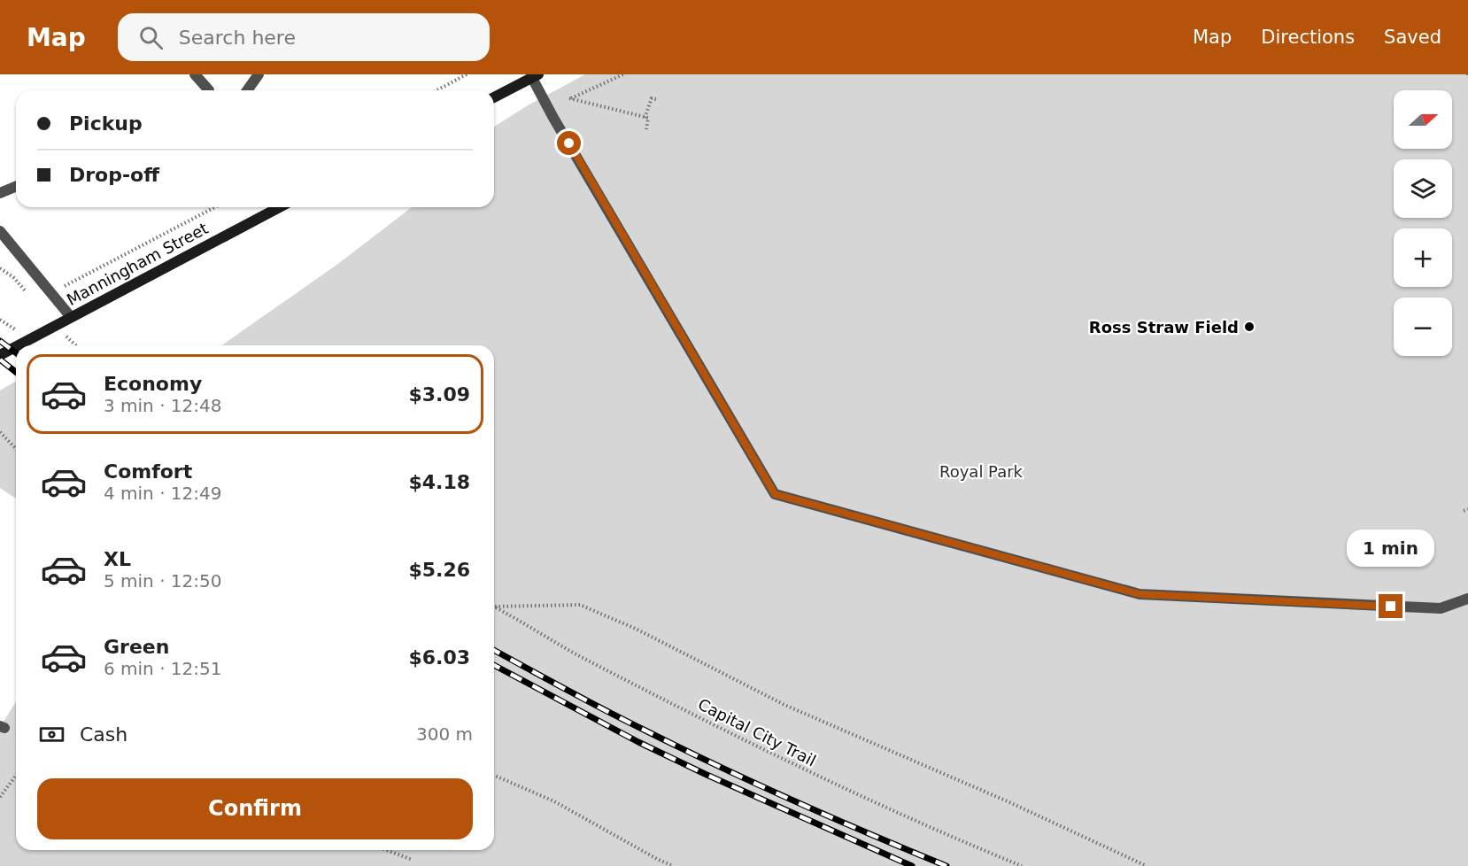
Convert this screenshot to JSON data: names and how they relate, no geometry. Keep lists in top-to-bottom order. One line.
{"streets":{"street":["Manningham Street"],"path":["Capital City Trail"]},"parks":["Royal Park"],"places":["Ross Straw Field"],"north":"right","page":{"header":"Map","search":"Search here","nav":["Map","Directions","Saved"],"map_buttons":["+","−"],"banner":["Pickup","Drop-off"],"list":[{"name":"Economy","note":"3 min · 12:48","value":"$3.09"},{"name":"Comfort","note":"4 min · 12:49","value":"$4.18"},{"name":"XL","note":"5 min · 12:50","value":"$5.26"},{"name":"Green","note":"6 min · 12:51","value":"$6.03"}],"bubble":"1 min","pay":["Cash","300 m"],"buttons":"Confirm"}}
